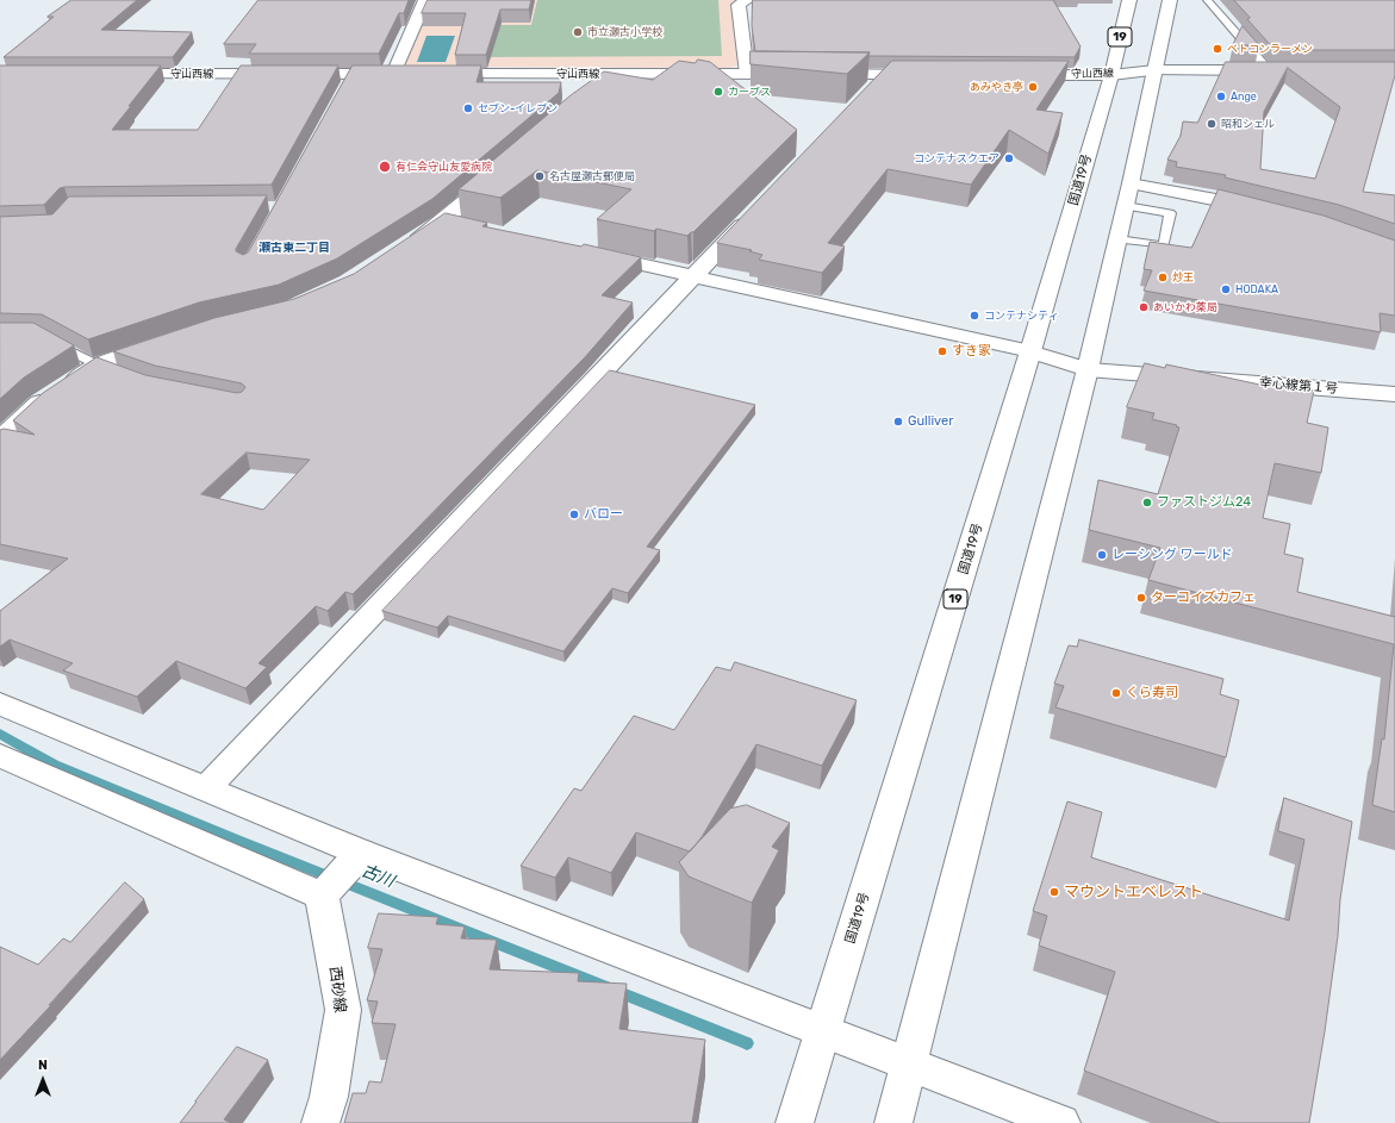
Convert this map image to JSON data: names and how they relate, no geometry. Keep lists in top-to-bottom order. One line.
{"streets":{"main road":["19","守山西線","国道19号","幸心線第１号","西砂線"]},"crossings":[["守山西線","国道19号"],["国道19号","幸心線第１号"]],"districts":["瀬古東二丁目"],"water":["古川"],"places":["市立瀬古小学校","ベトコンラーメン","あみやき亭","カーブス","Ange","セブン-イレブン","昭和シェル","コンテナスクエア","有仁会守山友愛病院","名古屋瀬古郵便局","炒王","HODAKA","あいかわ薬局","コンテナシティ","すき家","Gulliver","ファストジム24","バロー","レーシング ワールド","ターコイズカフェ","くら寿司","マウントエベレスト"],"north":"top"}
